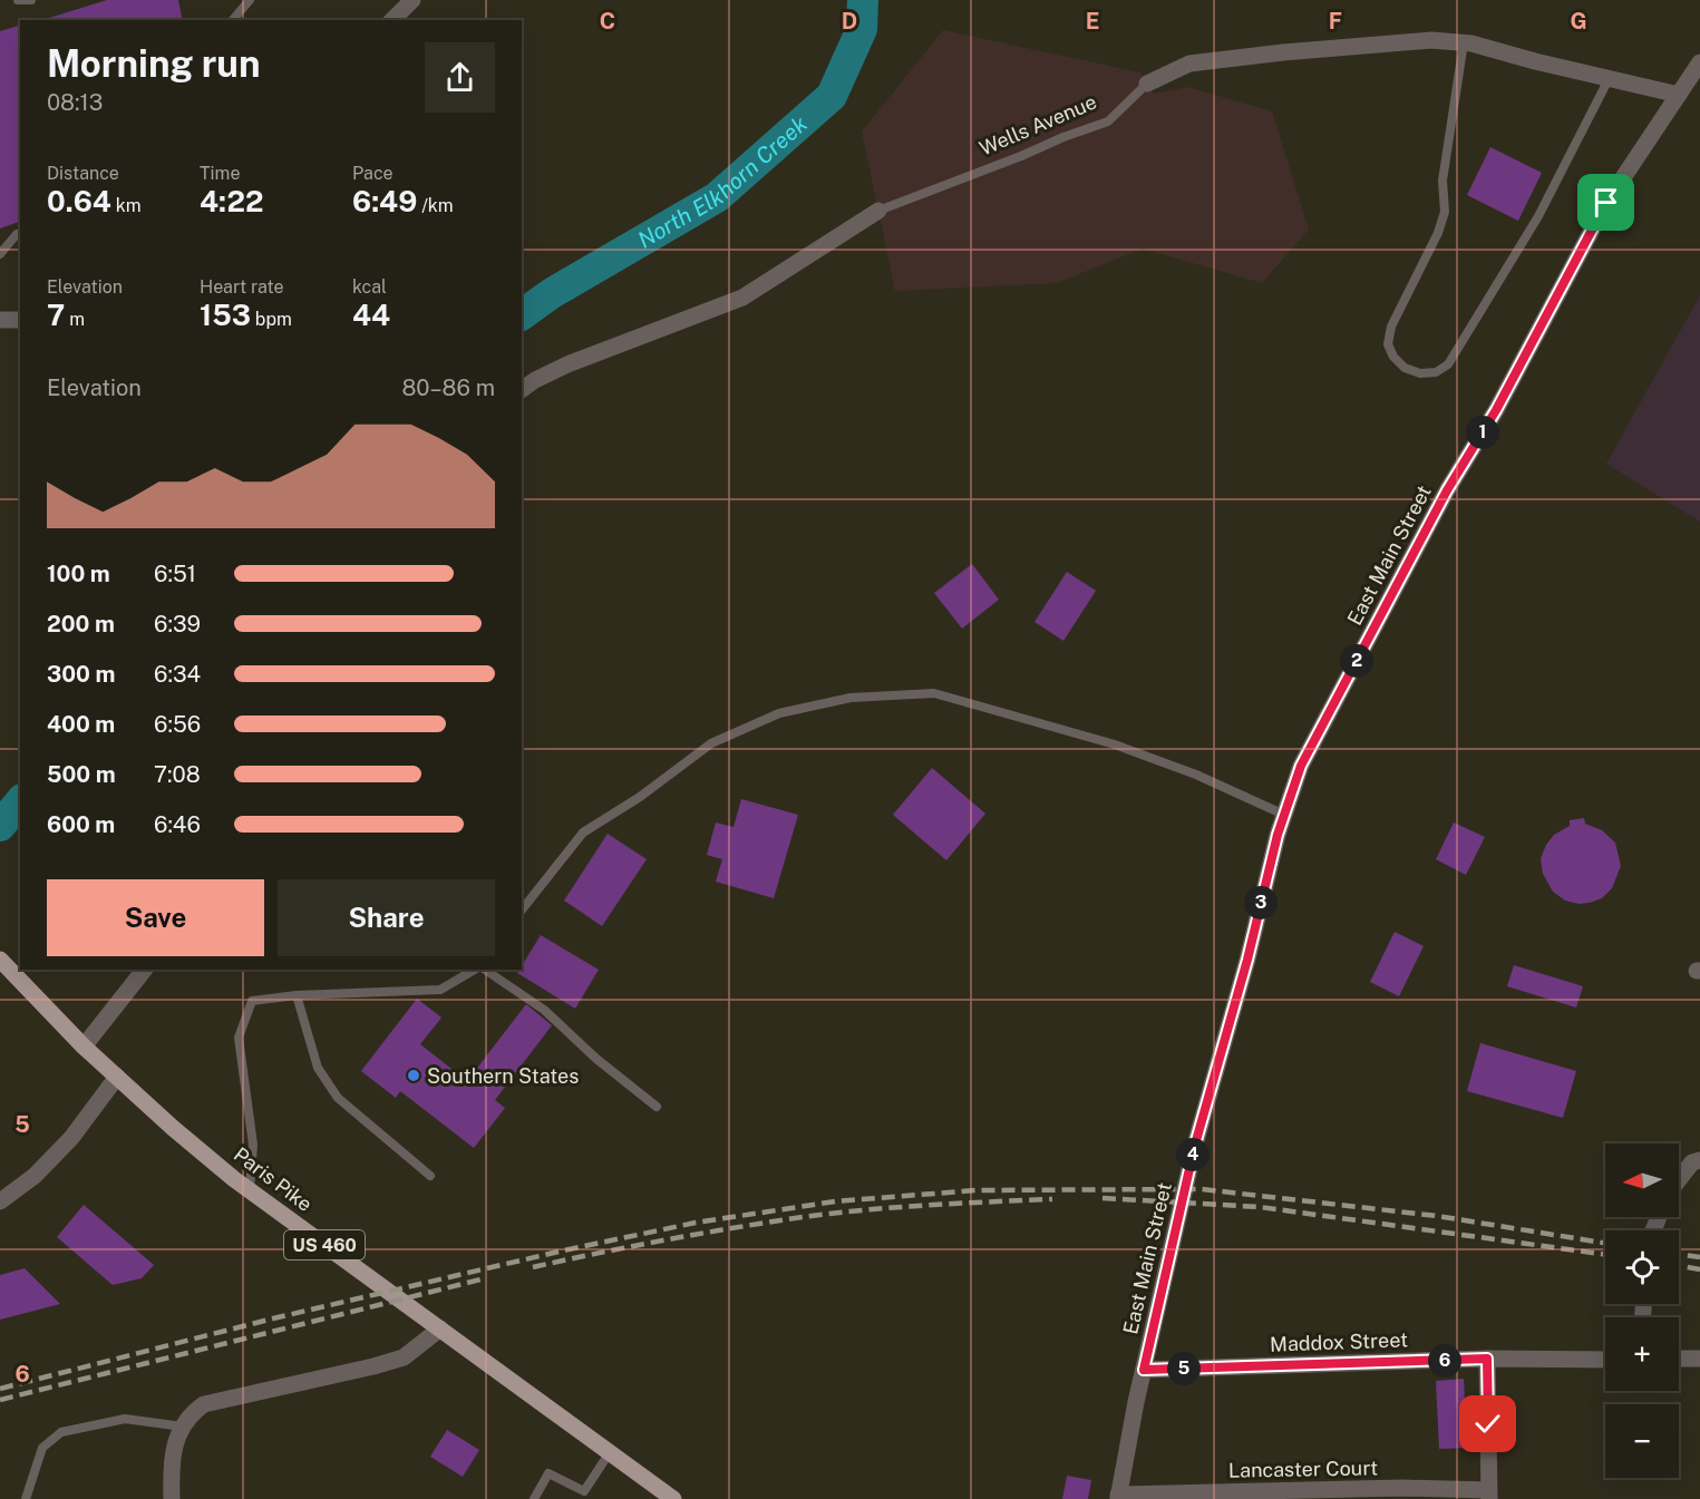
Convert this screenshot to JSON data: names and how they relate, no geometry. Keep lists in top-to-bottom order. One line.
{"streets":{"main road":["Paris Pike","US 460"],"street":["Wells Avenue","East Main Street","Maddox Street","Lancaster Court"]},"crossings":[["Wells Avenue","East Main Street"],["East Main Street","Maddox Street"],["East Main Street","Lancaster Court"]],"water":["North Elkhorn Creek"],"places":["Southern States"],"north":"left","page":{"heading":["Morning run","08:13"],"stats":[["Distance","0.64 km"],["Time","4:22"],["Pace","6:49 /km"],["Elevation","7 m"],["Heart rate","153 bpm"],["kcal","44"]],"chart":["Elevation","80–86 m"],"pins":["1","2","3","4","6","5"],"list":[{"name":"100 m","note":"6:51"},{"name":"200 m","note":"6:39"},{"name":"300 m","note":"6:34"},{"name":"400 m","note":"6:56"},{"name":"500 m","note":"7:08"},{"name":"600 m","note":"6:46"}],"buttons":["Save","Share"],"map_buttons":["+","−"]},"grid":{"columns":["C","D","E","F","G"],"rows":["5","6"]}}
